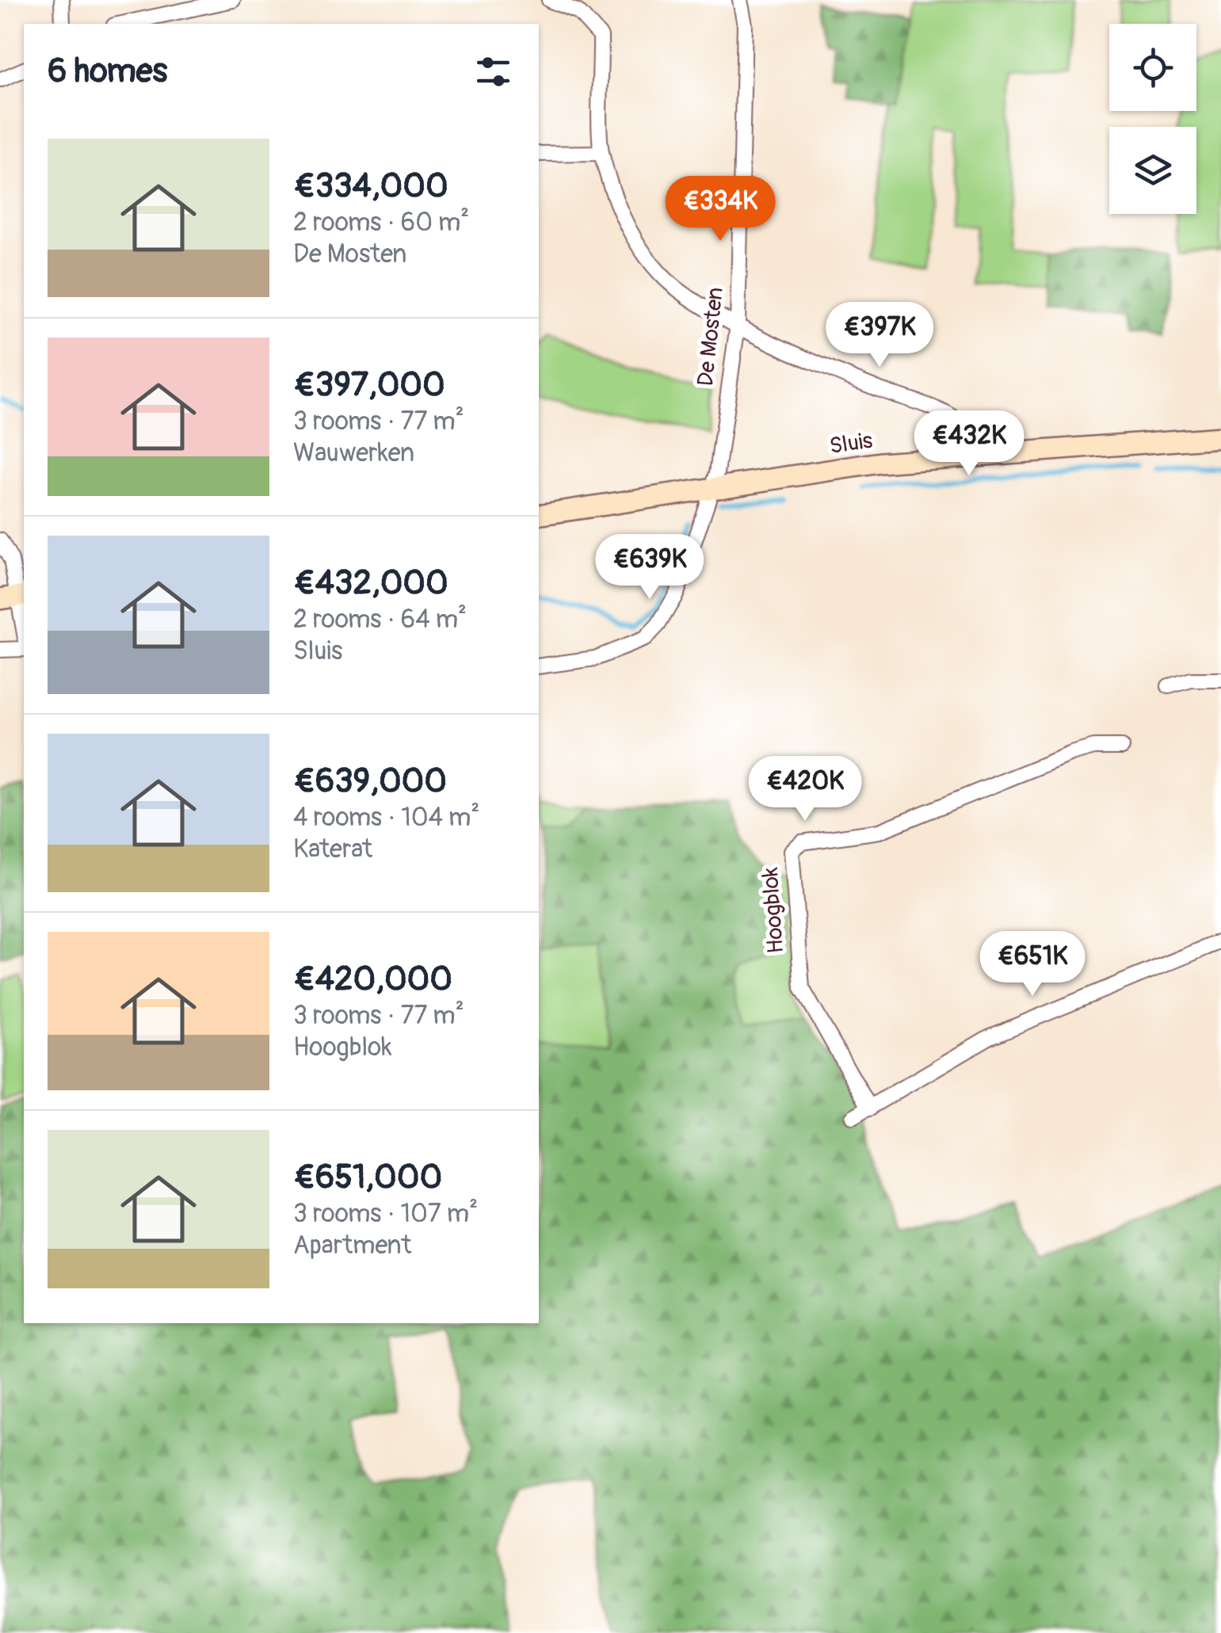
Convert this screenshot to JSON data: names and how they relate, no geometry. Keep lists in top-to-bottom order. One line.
{"streets":{"street":["De Mosten","Sluis","Hoogblok"]},"crossings":[["De Mosten","Sluis"]],"page":{"heading":"6 homes","list":[{"name":"€334,000","note":"2 rooms · 60 m² · De Mosten"},{"name":"€397,000","note":"3 rooms · 77 m² · Wauwerken"},{"name":"€432,000","note":"2 rooms · 64 m² · Sluis"},{"name":"€639,000","note":"4 rooms · 104 m² · Katerat"},{"name":"€420,000","note":"3 rooms · 77 m² · Hoogblok"},{"name":"€651,000","note":"3 rooms · 107 m² · Apartment"}],"price":["€334K","€397K","€432K","€639K","€420K","€651K"]}}
